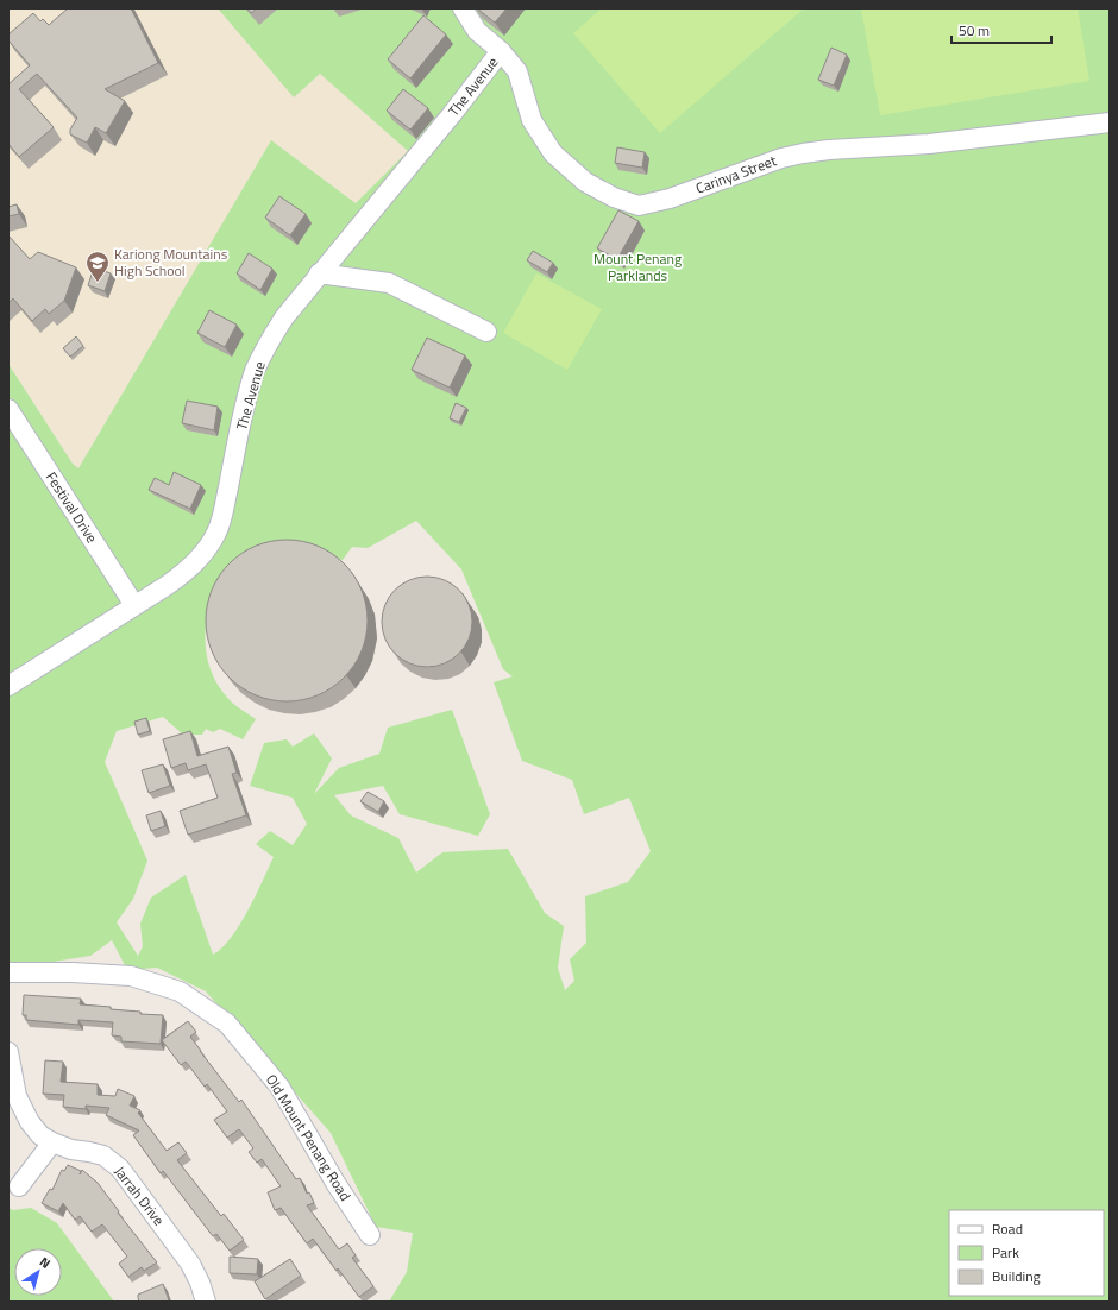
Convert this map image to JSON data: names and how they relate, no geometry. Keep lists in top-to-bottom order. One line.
{"streets":{"street":["The Avenue","Carinya Street","Festival Drive","Old Mount Penang Road","Jarrah Drive"]},"crossings":[["The Avenue","Carinya Street"],["The Avenue","Festival Drive"]],"parks":["Mount Penang Parklands"],"places":{"school or university":["Kariong Mountains High School"]},"legend":["Road","Park","Building"],"scale_bar":"50 m","north":"top right"}
